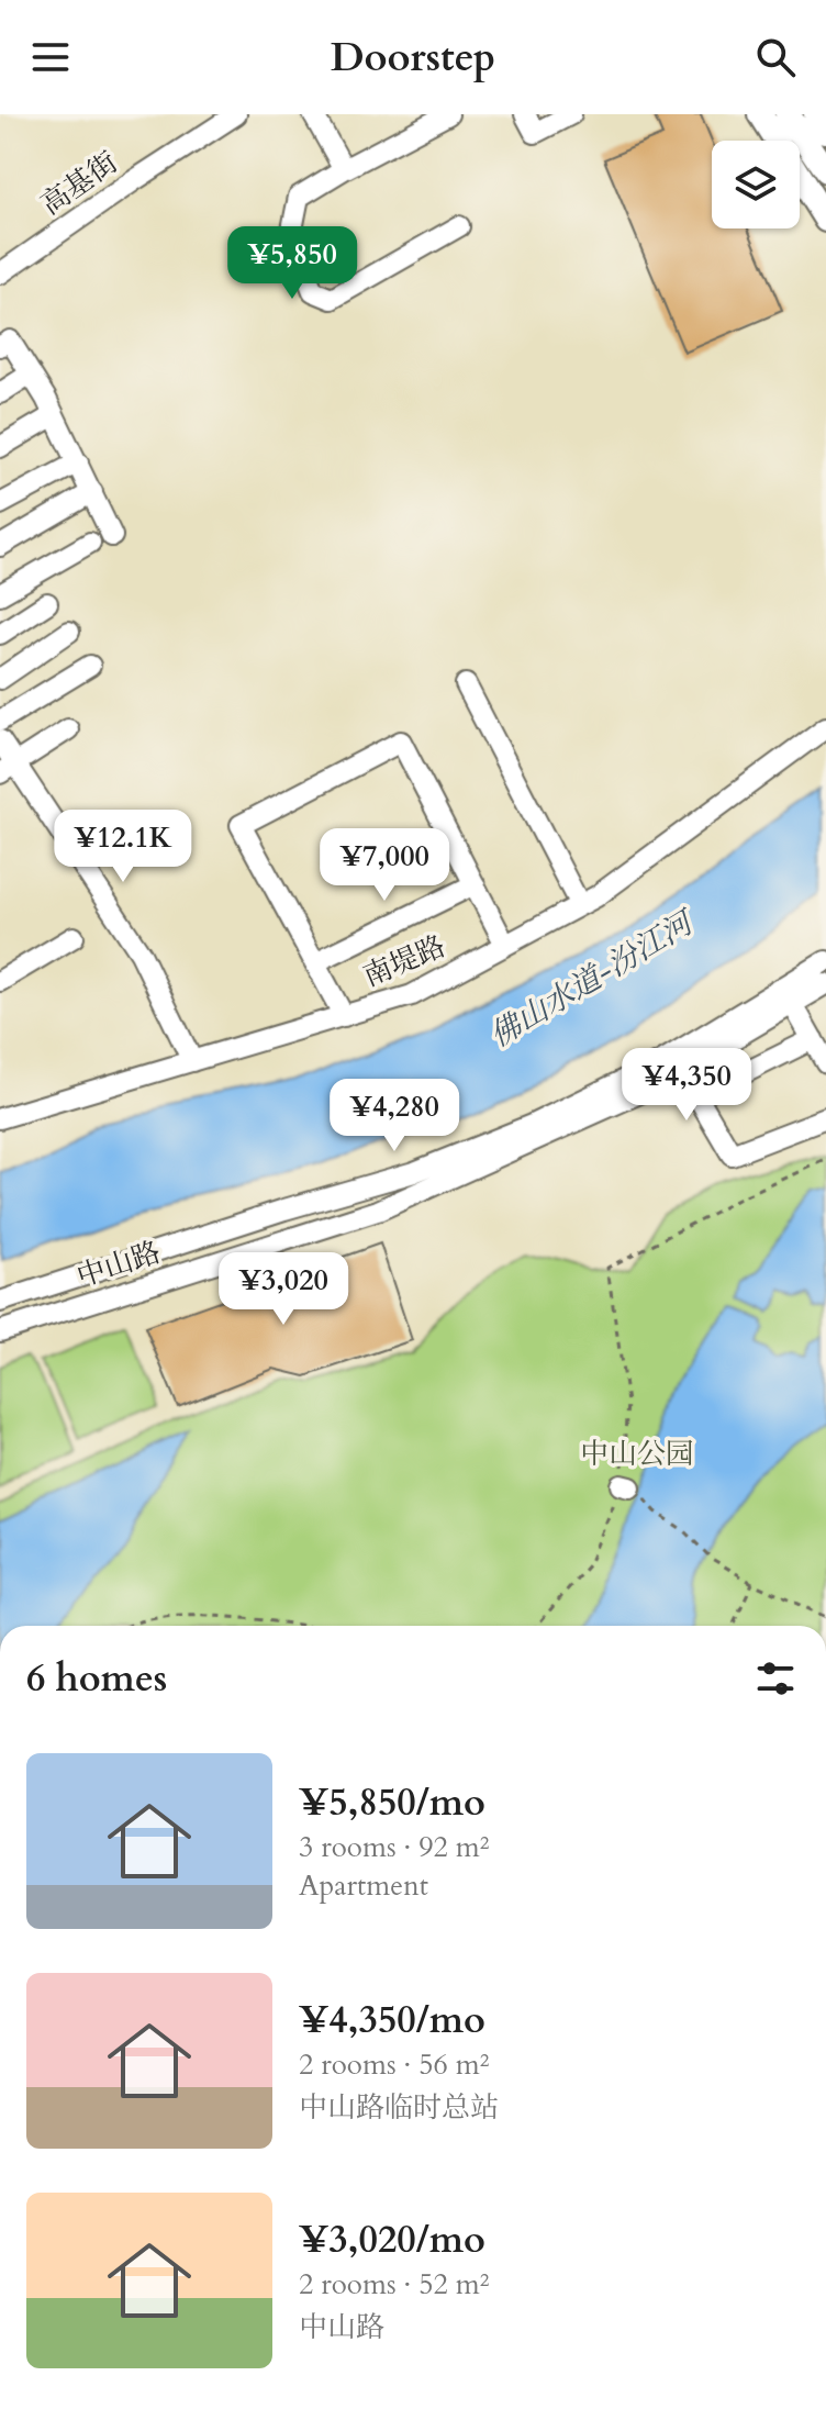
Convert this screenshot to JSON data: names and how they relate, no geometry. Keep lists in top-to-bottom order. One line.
{"streets":{"street":["高基街","南堤路","中山路"]},"water":["佛山水道-汾江河"],"parks":["中山公园"],"page":{"header":"Doorstep","price":["¥5,850","¥12.1K","¥7,000","¥4,350","¥4,280","¥3,020"],"heading":"6 homes","list":[{"name":"¥5,850/mo","note":"3 rooms · 92 m² · Apartment"},{"name":"¥4,350/mo","note":"2 rooms · 56 m² · 中山路临时总站"},{"name":"¥3,020/mo","note":"2 rooms · 52 m² · 中山路"}]}}
